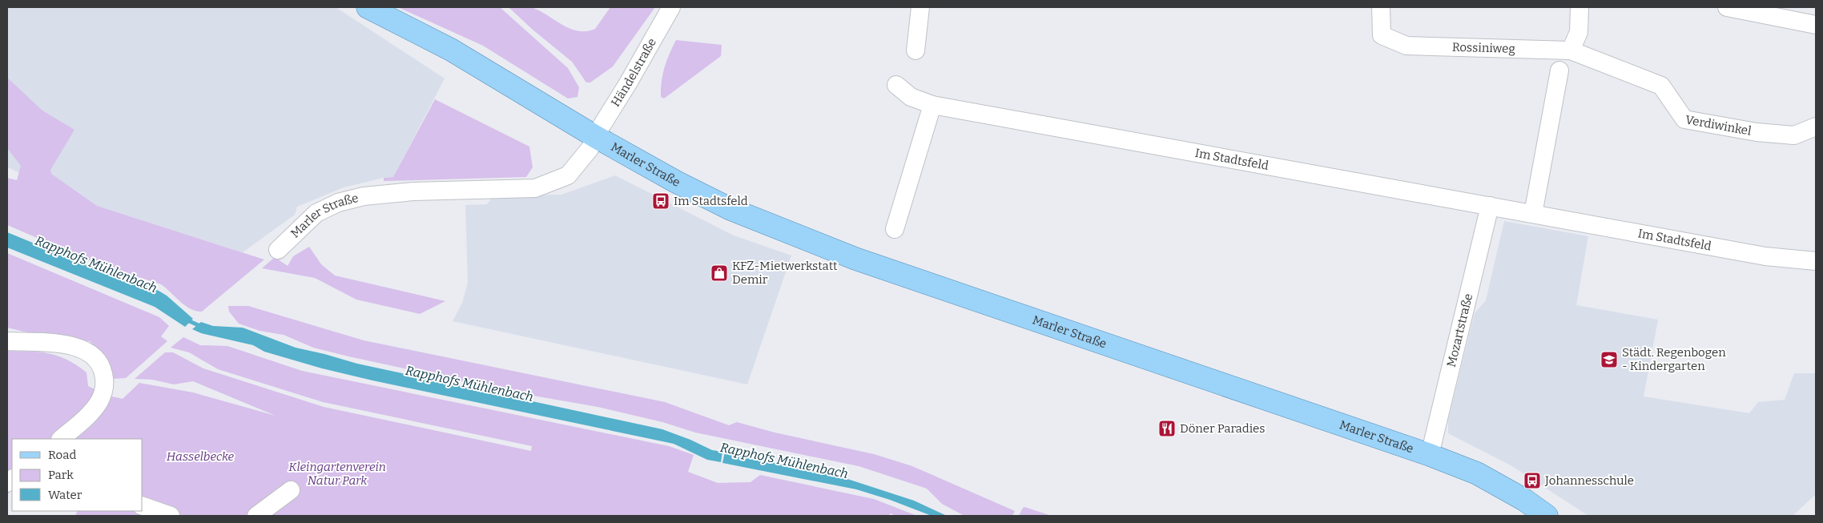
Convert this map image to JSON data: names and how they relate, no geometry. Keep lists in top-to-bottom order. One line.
{"streets":{"main road":["Marler Straße"],"street":["Rossiniweg","Händelstraße","Verdiwinkel","Im Stadtsfeld","Mozartstraße"]},"crossings":[["Rossiniweg","Verdiwinkel"],["Händelstraße","Marler Straße"],["Im Stadtsfeld","Mozartstraße"],["Marler Straße","Mozartstraße"]],"water":["Rapphofs Mühlenbach"],"parks":["Hasselbecke","Kleingartenverein Natur Park"],"places":{"bus stop":["Im Stadtsfeld","Johannesschule"],"shop":["KFZ-Mietwerkstatt Demir"],"school or university":["Städt. Regenbogen - Kindergarten"],"restaurant":["Döner Paradies"]},"legend":["Road","Park","Water"]}
